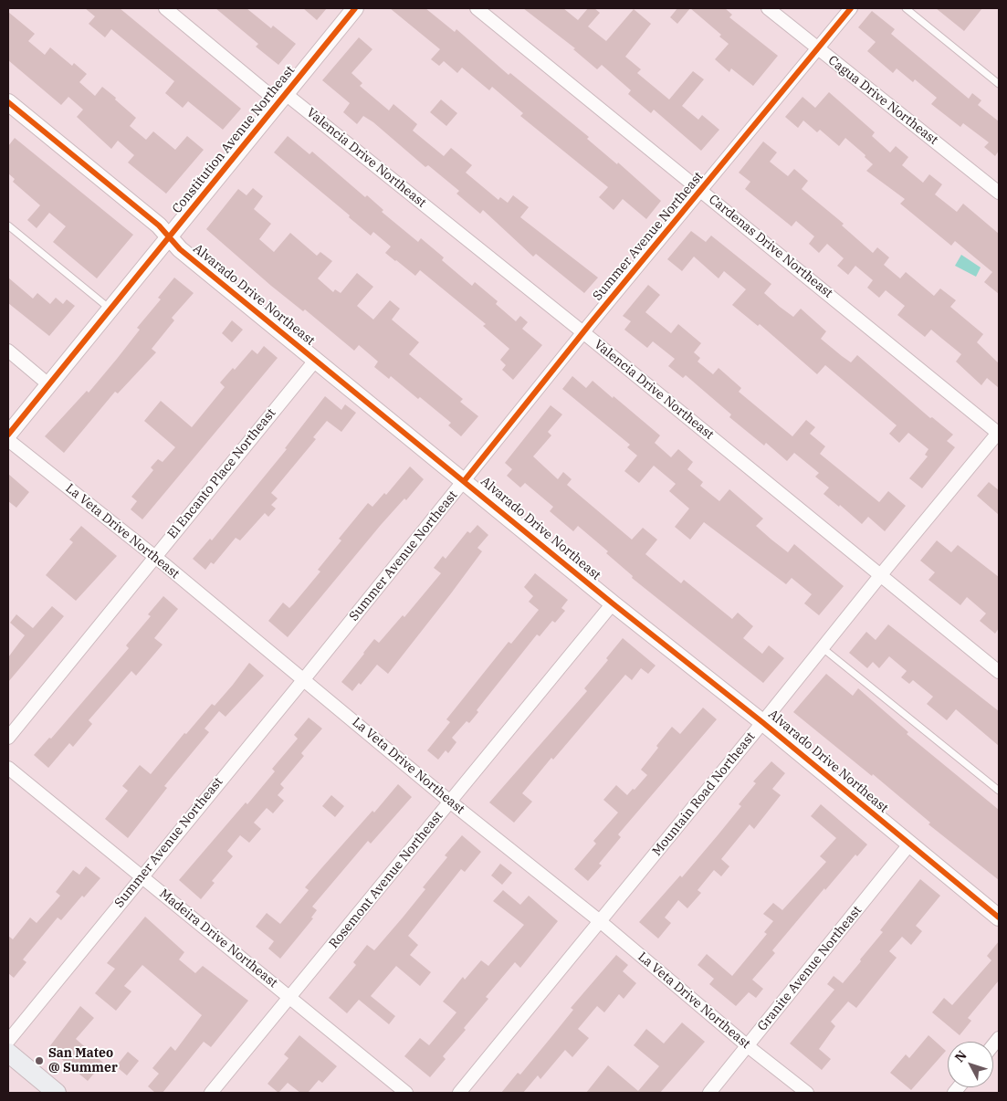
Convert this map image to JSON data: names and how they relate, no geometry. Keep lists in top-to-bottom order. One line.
{"streets":{"street":["Cagua Drive Northeast","Constitution Avenue Northeast","Valencia Drive Northeast","Summer Avenue Northeast","Cardenas Drive Northeast","Alvarado Drive Northeast","El Encanto Place Northeast","La Veta Drive Northeast","Mountain Road Northeast","Rosemont Avenue Northeast","Madeira Drive Northeast","Granite Avenue Northeast"]},"crossings":[["Cagua Drive Northeast","Summer Avenue Northeast"],["Constitution Avenue Northeast","Valencia Drive Northeast"],["Constitution Avenue Northeast","Alvarado Drive Northeast"],["Valencia Drive Northeast","Summer Avenue Northeast"],["Valencia Drive Northeast","Mountain Road Northeast"],["Summer Avenue Northeast","Cardenas Drive Northeast"],["Summer Avenue Northeast","Alvarado Drive Northeast"],["Summer Avenue Northeast","La Veta Drive Northeast"],["Summer Avenue Northeast","Madeira Drive Northeast"],["Cardenas Drive Northeast","Mountain Road Northeast"],["Alvarado Drive Northeast","El Encanto Place Northeast"],["Alvarado Drive Northeast","Mountain Road Northeast"],["Alvarado Drive Northeast","Rosemont Avenue Northeast"],["Alvarado Drive Northeast","Granite Avenue Northeast"],["El Encanto Place Northeast","La Veta Drive Northeast"],["La Veta Drive Northeast","Mountain Road Northeast"],["La Veta Drive Northeast","Rosemont Avenue Northeast"],["La Veta Drive Northeast","Granite Avenue Northeast"],["Rosemont Avenue Northeast","Madeira Drive Northeast"]],"places":["San Mateo @ Summer"],"north":"top left"}
